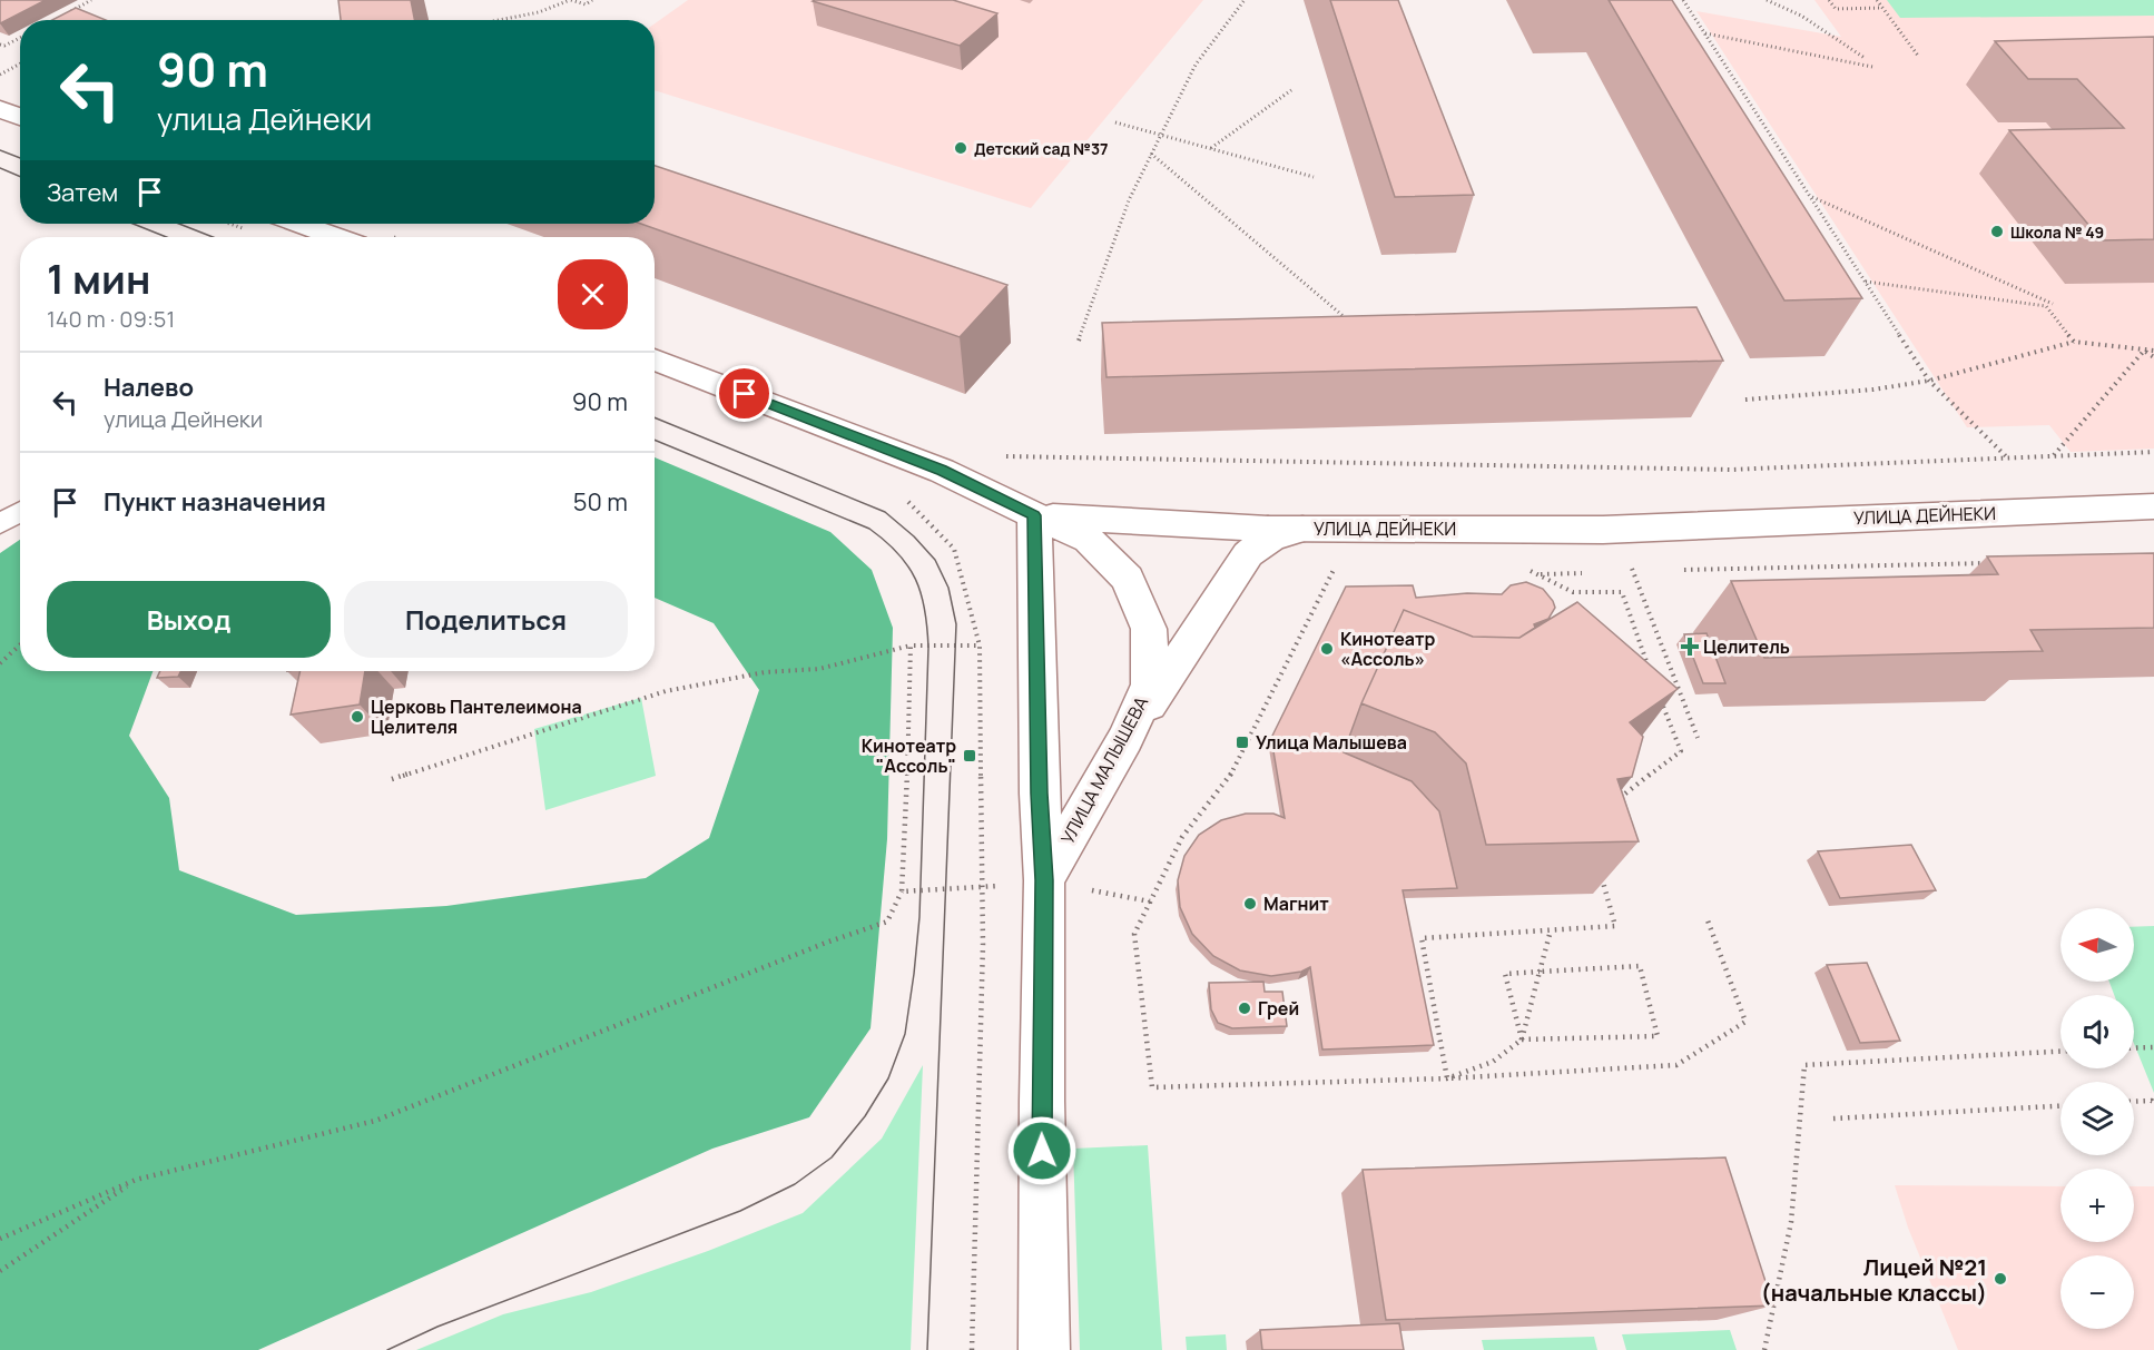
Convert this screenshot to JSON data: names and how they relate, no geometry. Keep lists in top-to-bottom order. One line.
{"streets":{"street":["УЛИЦА ДЕЙНЕКИ","УЛИЦА МАЛЫШЕВА"]},"crossings":[["УЛИЦА ДЕЙНЕКИ","УЛИЦА МАЛЫШЕВА"]],"places":{"other":["Детский сад №37","Школа № 49","Кинотеатр «Ассоль»","Церковь Пантелеимона Целителя","Магнит","Грей","Лицей №21 (начальные классы)"],"health":["Целитель"],"transit":["Улица Малышева","Кинотеатр \"Ассоль\""]},"north":"left","page":{"turn":["90 m","улица Дейнеки"],"then":"Затем","heading":["1 мин","140 m · 09:51"],"list":[{"name":"Налево","note":"улица Дейнеки","value":"90 m"},{"name":"Пункт назначения","value":"50 m"}],"buttons":["Выход","Поделиться"],"map_buttons":["+","−"]}}
